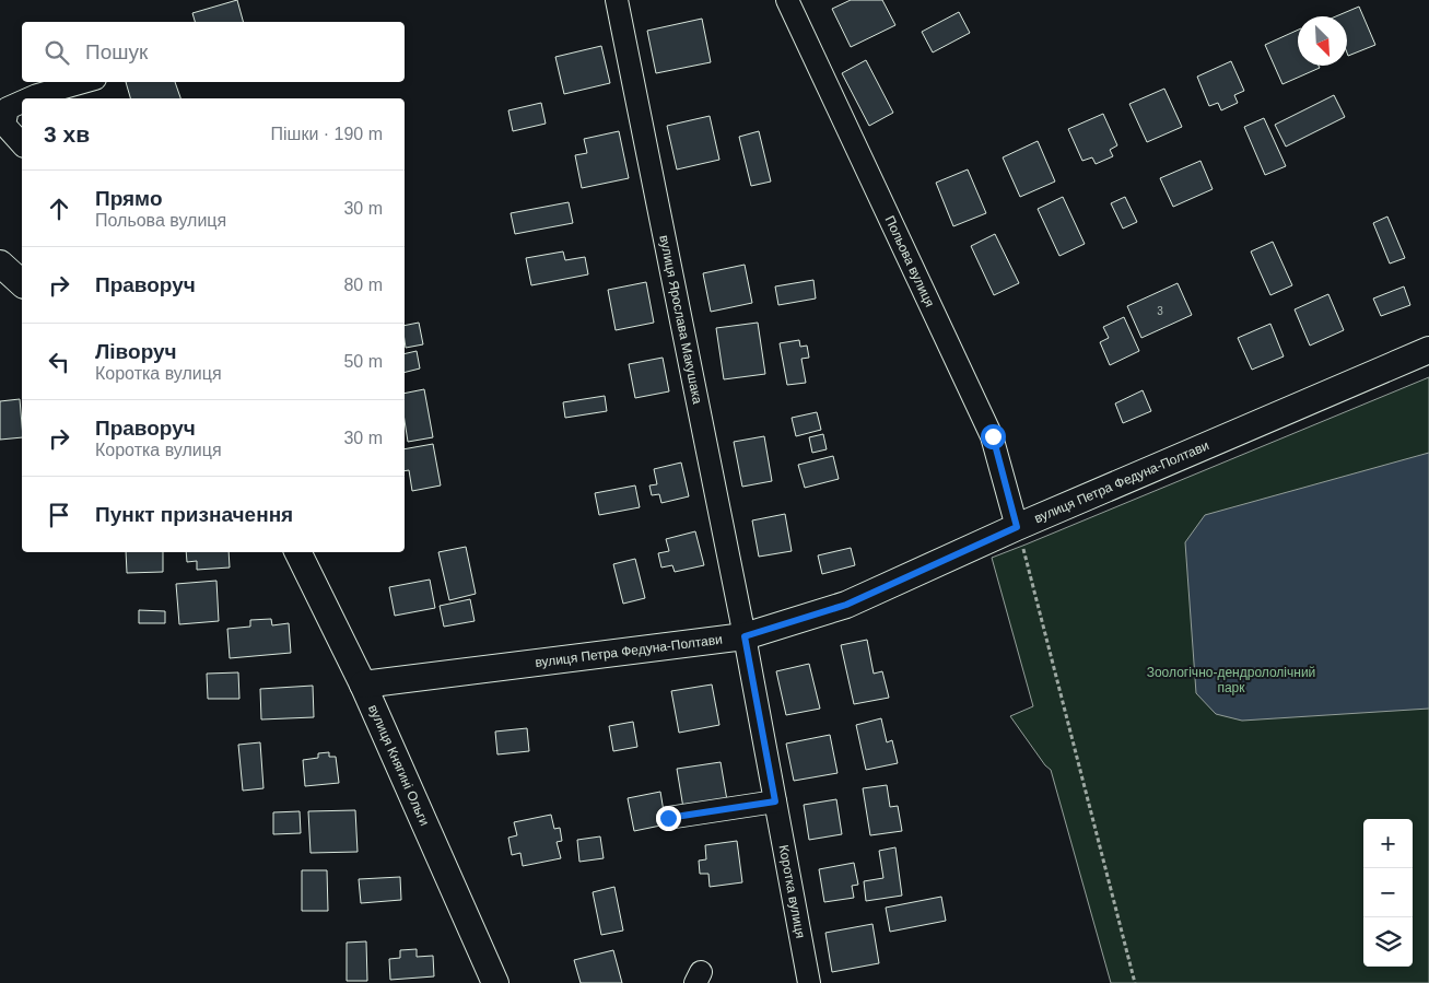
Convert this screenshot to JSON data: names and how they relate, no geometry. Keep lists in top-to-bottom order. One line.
{"streets":{"street":["Польова вулиця","вулиця Ярослава Макушака","вулиця Петра Федуна-Полтави","вулиця Княгині Ольги","Коротка вулиця"]},"crossings":[["Польова вулиця","вулиця Петра Федуна-Полтави"],["вулиця Ярослава Макушака","вулиця Петра Федуна-Полтави"],["вулиця Ярослава Макушака","Коротка вулиця"],["вулиця Петра Федуна-Полтави","вулиця Княгині Ольги"],["вулиця Петра Федуна-Полтави","Коротка вулиця"]],"parks":["Зоологічно-дендрололічний парк"],"house_numbers":["3"],"north":"bottom right","page":{"search":"Пошук","heading":["3 хв","Пішки · 190 m"],"list":[["Прямо","Польова вулиця","30 m"],["Праворуч","80 m"],["Ліворуч","Коротка вулиця","50 m"],["Праворуч","Коротка вулиця","30 m"],"Пункт призначення"],"map_buttons":["+","−"]}}
